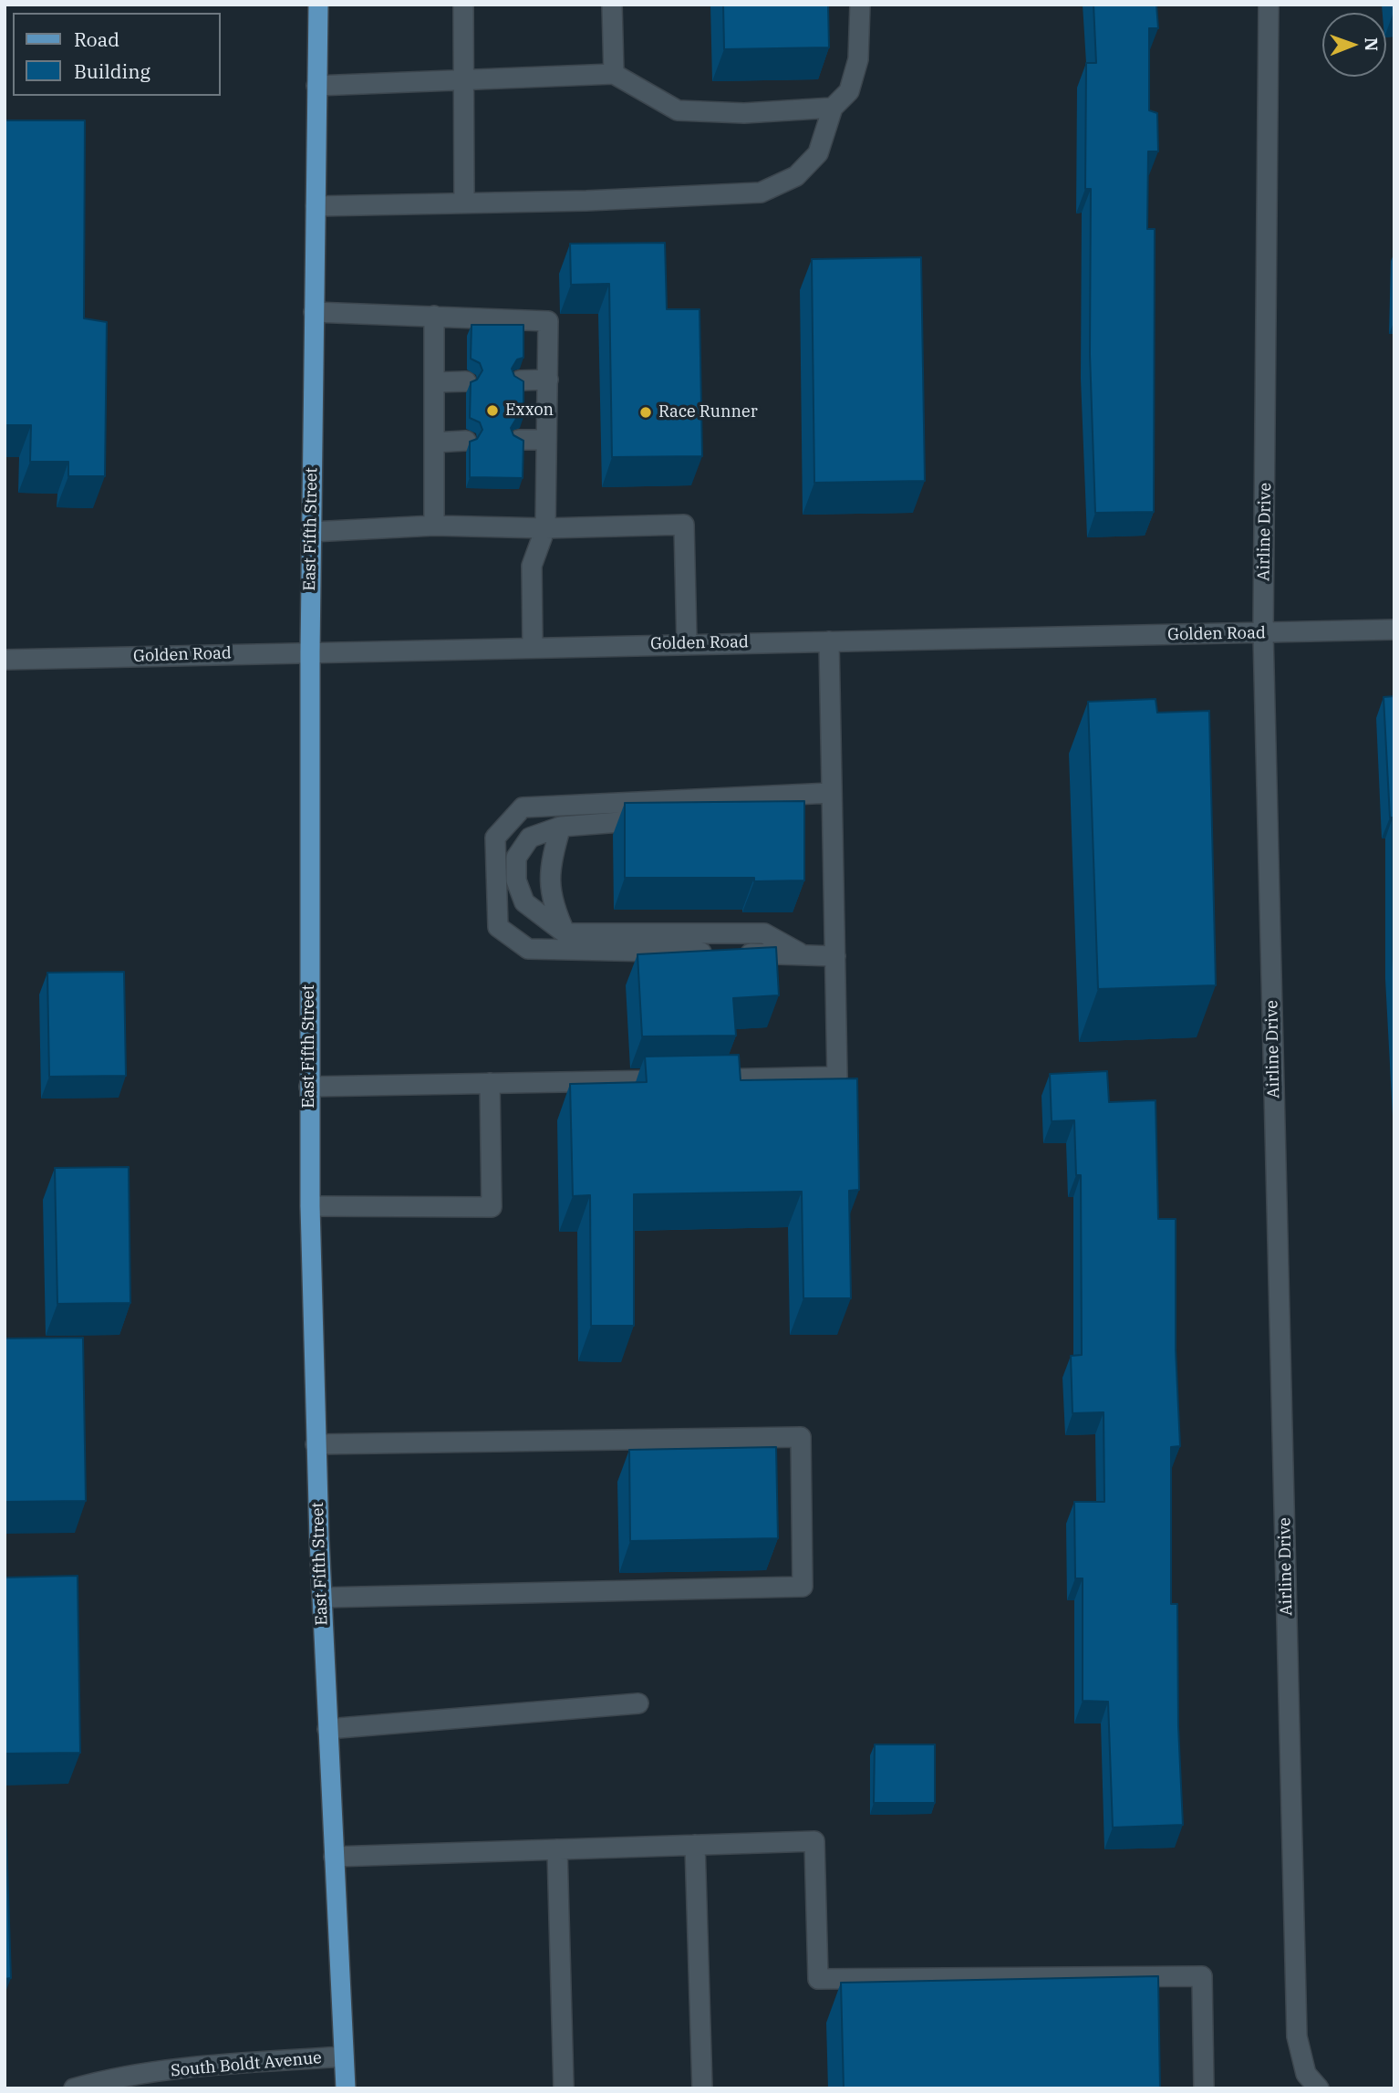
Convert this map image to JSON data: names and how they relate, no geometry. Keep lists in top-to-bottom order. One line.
{"streets":{"main road":["East Fifth Street"],"street":["Airline Drive","Golden Road","South Boldt Avenue"]},"crossings":[["East Fifth Street","Golden Road"],["East Fifth Street","South Boldt Avenue"],["Airline Drive","Golden Road"]],"places":["Exxon","Race Runner"],"legend":["Road","Building"],"north":"right"}
